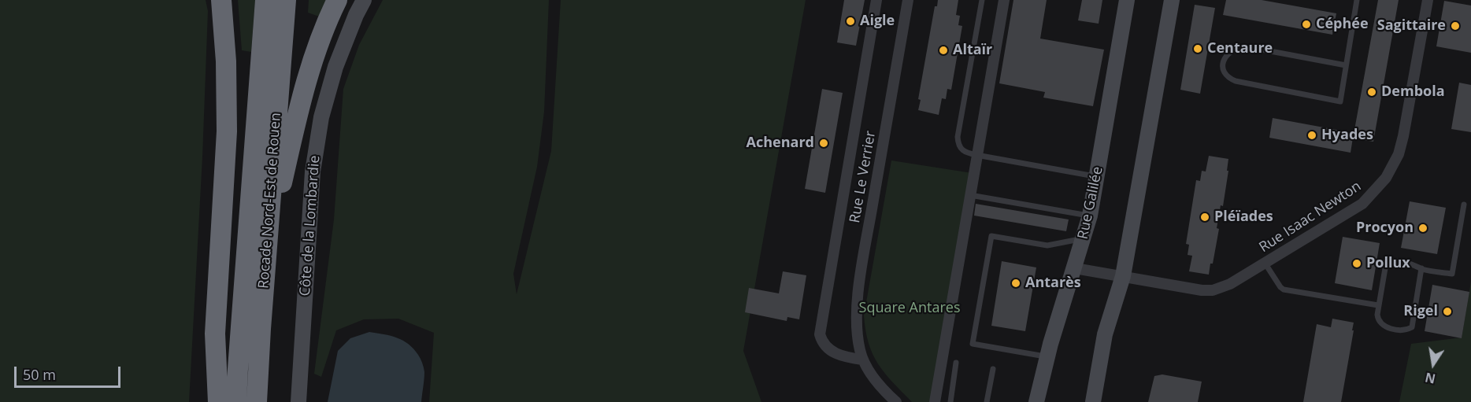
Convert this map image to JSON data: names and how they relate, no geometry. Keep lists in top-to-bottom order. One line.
{"streets":{"highway":["Rocade Nord-Est de Rouen"],"street":["Rue Le Verrier","Rue Galilée","Rue Isaac Newton","Côte de la Lombardie"]},"crossings":[["Rue Galilée","Rue Isaac Newton"]],"parks":["Square Antares"],"places":["Aigle","Céphée","Sagittaire","Centaure","Altaïr","Dembola","Hyades","Achenard","Pléïades","Procyon","Pollux","Antarès","Rigel"],"scale_bar":"50 m","north":"bottom"}
